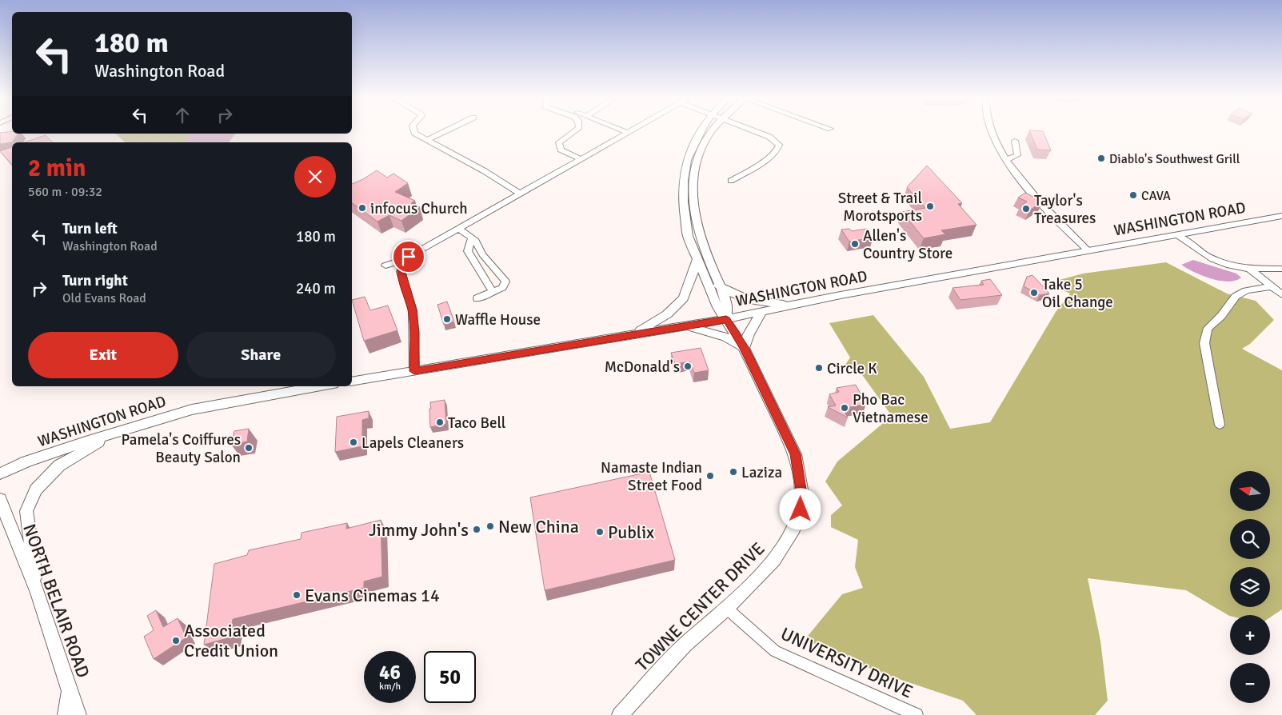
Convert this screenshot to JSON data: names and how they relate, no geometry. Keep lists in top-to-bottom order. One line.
{"streets":{"main road":["WASHINGTON ROAD","NORTH BELAIR ROAD","TOWNE CENTER DRIVE"],"street":["UNIVERSITY DRIVE"]},"crossings":[["WASHINGTON ROAD","TOWNE CENTER DRIVE"],["TOWNE CENTER DRIVE","UNIVERSITY DRIVE"]],"places":["Diablo's Southwest Grill","CAVA","Street & Trail Morotsports","infocus Church","Taylor's Treasures","Allen's Country Store","Take 5 Oil Change","Waffle House","McDonald's","Circle K","Pho Bac Vietnamese","Taco Bell","Lapels Cleaners","Pamela's Coiffures Beauty Salon","Laziza","Namaste Indian Street Food","New China","Jimmy John's","Publix","Evans Cinemas 14","Associated Credit Union"],"north":"left","page":{"turn":["180 m","Washington Road"],"heading":["2 min","560 m · 09:32"],"list":[{"name":"Turn left","note":"Washington Road","value":"180 m"},{"name":"Turn right","note":"Old Evans Road","value":"240 m"}],"buttons":["Exit","Share"],"map_buttons":["+","−"],"speed":"46 km/h","limit":"50"}}
